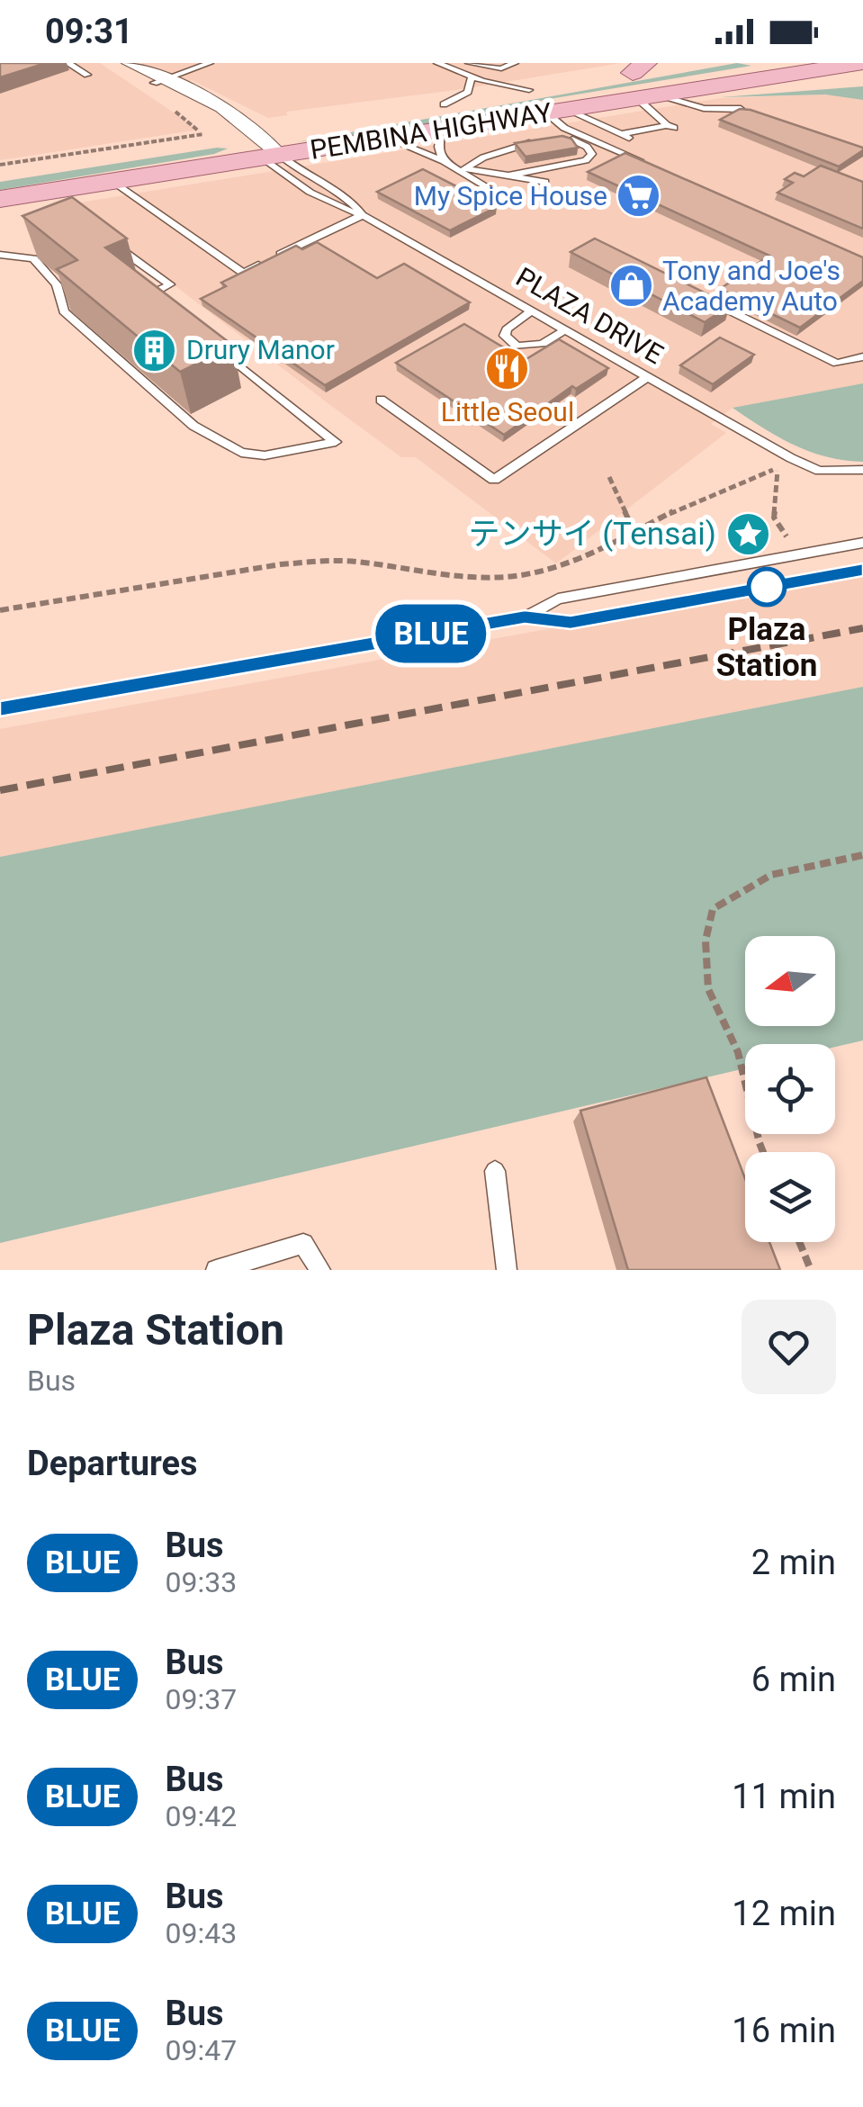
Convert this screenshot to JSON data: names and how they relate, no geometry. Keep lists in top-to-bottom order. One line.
{"streets":{"main road":["PEMBINA HIGHWAY"],"street":["PLAZA DRIVE"]},"crossings":[["PEMBINA HIGHWAY","PLAZA DRIVE"]],"places":{"supermarket":["My Spice House"],"shop":["Tony and Joe's Academy Auto"],"building":["Drury Manor"],"restaurant":["Little Seoul"],"place":["テンサイ (Tensai)"],"other":["Plaza Station"]},"lines":["bus line BLUE"],"north":"left","page":{"status":"09:31","on_map":"BLUE","heading":[["Plaza Station","Bus"],"Departures"],"list":[{"mark":"BLUE","name":"Bus","note":"09:33","value":"2 min"},{"mark":"BLUE","name":"Bus","note":"09:37","value":"6 min"},{"mark":"BLUE","name":"Bus","note":"09:42","value":"11 min"},{"mark":"BLUE","name":"Bus","note":"09:43","value":"12 min"},{"mark":"BLUE","name":"Bus","note":"09:47","value":"16 min"}]}}
